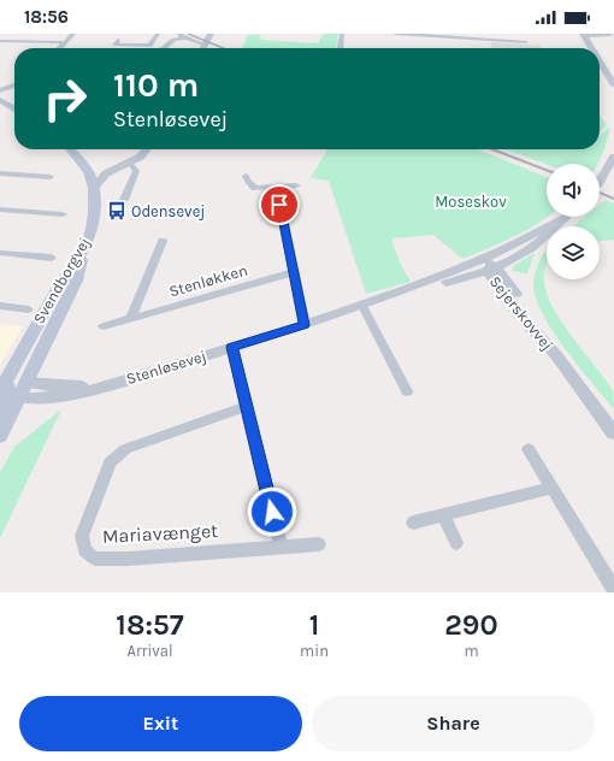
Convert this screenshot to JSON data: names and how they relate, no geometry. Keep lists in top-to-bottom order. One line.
{"streets":{"main road":["Svendborgvej"],"street":["Stenløkken","Sejerskovvej","Stenløsevej","Mariavænget"]},"crossings":[["Svendborgvej","Stenløsevej"],["Sejerskovvej","Stenløsevej"]],"parks":["Moseskov"],"places":{"bus stop":["Odensevej"]},"page":{"status":"18:56","turn":["110 m","Stenløsevej"],"eta":["18:57","Arrival","1","min","290","m"],"buttons":["Exit","Share"]}}
